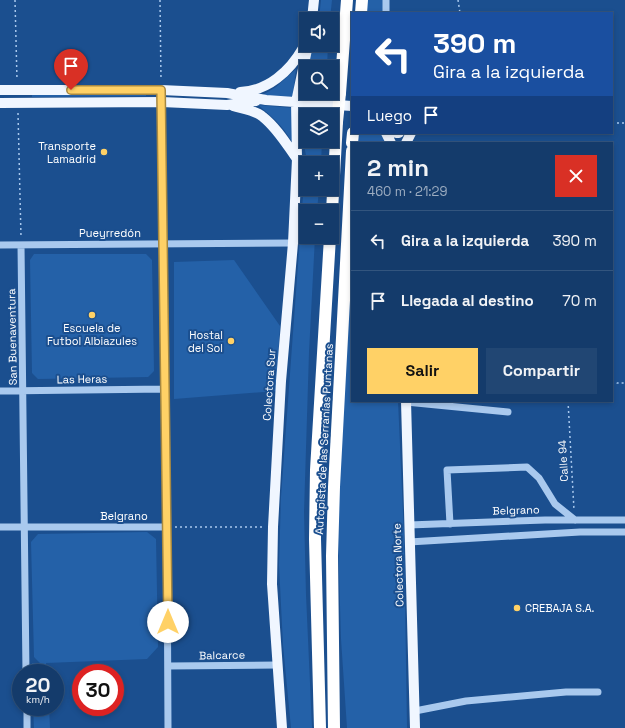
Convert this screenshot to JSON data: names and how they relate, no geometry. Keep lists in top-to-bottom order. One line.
{"streets":{"highway":["Autopista de las Serranías Puntanas"],"main road":["Colectora Sur","Colectora Norte"],"street":["Pueyrredón","San Buenaventura","Las Heras","Belgrano","Balcarce"],"path":["Calle 94"]},"crossings":[["Pueyrredón","San Buenaventura"],["Pueyrredón","Colectora Sur"],["San Buenaventura","Las Heras"],["San Buenaventura","Belgrano"],["Colectora Sur","Balcarce"],["Calle 94","Belgrano"],["Belgrano","Colectora Norte"]],"places":["Transporte Lamadrid","Escuela de Futbol Albiazules","Hostal del Sol","CREBAJA S.A."],"page":{"map_buttons":["+","−"],"turn":["390 m","Gira a la izquierda"],"then":"Luego","heading":["2 min","460 m · 21:29"],"list":[{"name":"Gira a la izquierda","value":"390 m"},{"name":"Llegada al destino","value":"70 m"}],"buttons":["Salir","Compartir"],"speed":"20 km/h","limit":"30"}}
